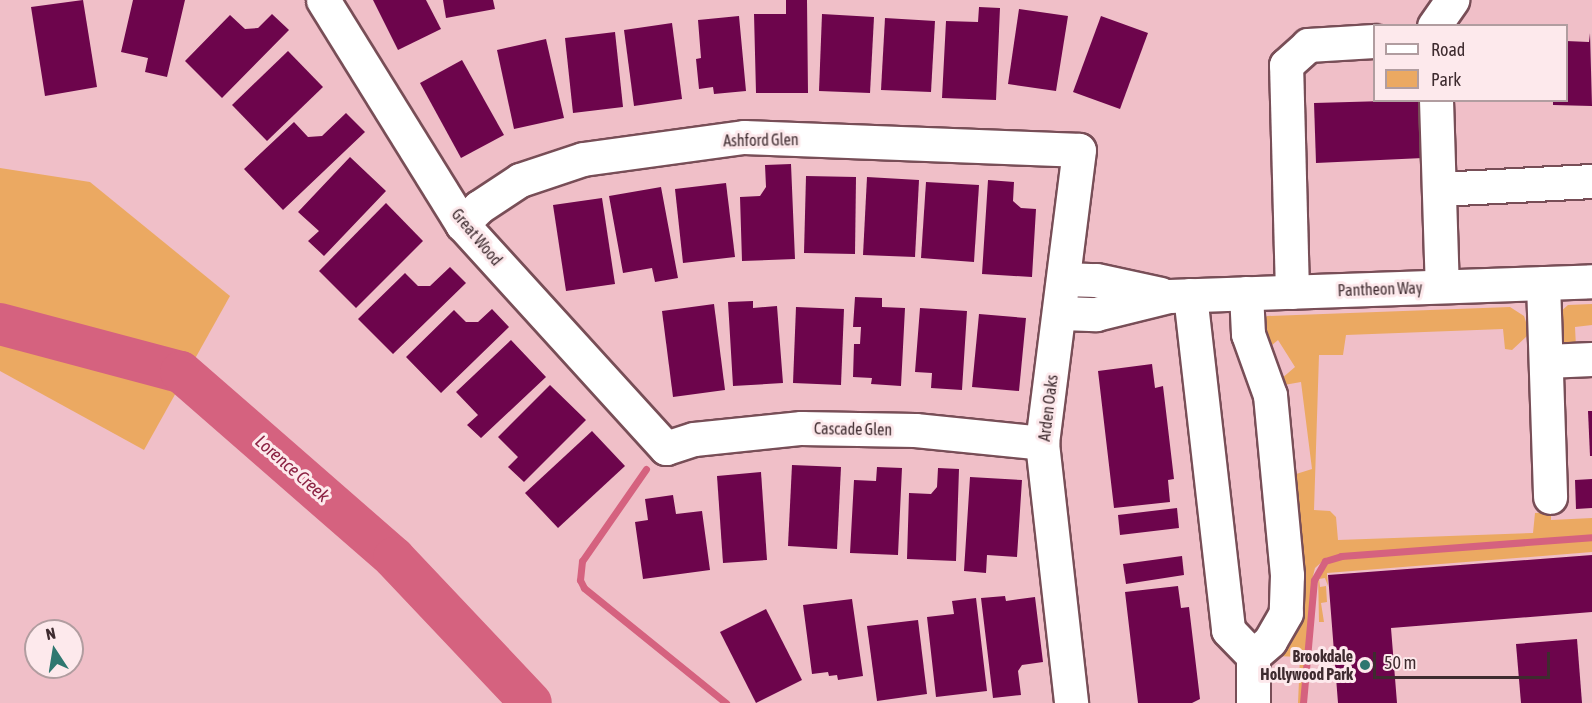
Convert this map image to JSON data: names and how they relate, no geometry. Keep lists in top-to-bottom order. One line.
{"streets":{"street":["Ashford Glen","Great Wood","Pantheon Way","Arden Oaks","Cascade Glen"]},"crossings":[["Ashford Glen","Great Wood"],["Ashford Glen","Arden Oaks"],["Great Wood","Cascade Glen"],["Pantheon Way","Arden Oaks"],["Arden Oaks","Cascade Glen"]],"water":["Lorence Creek"],"places":["Brookdale Hollywood Park"],"legend":["Road","Park"],"scale_bar":"50 m","north":"top"}
